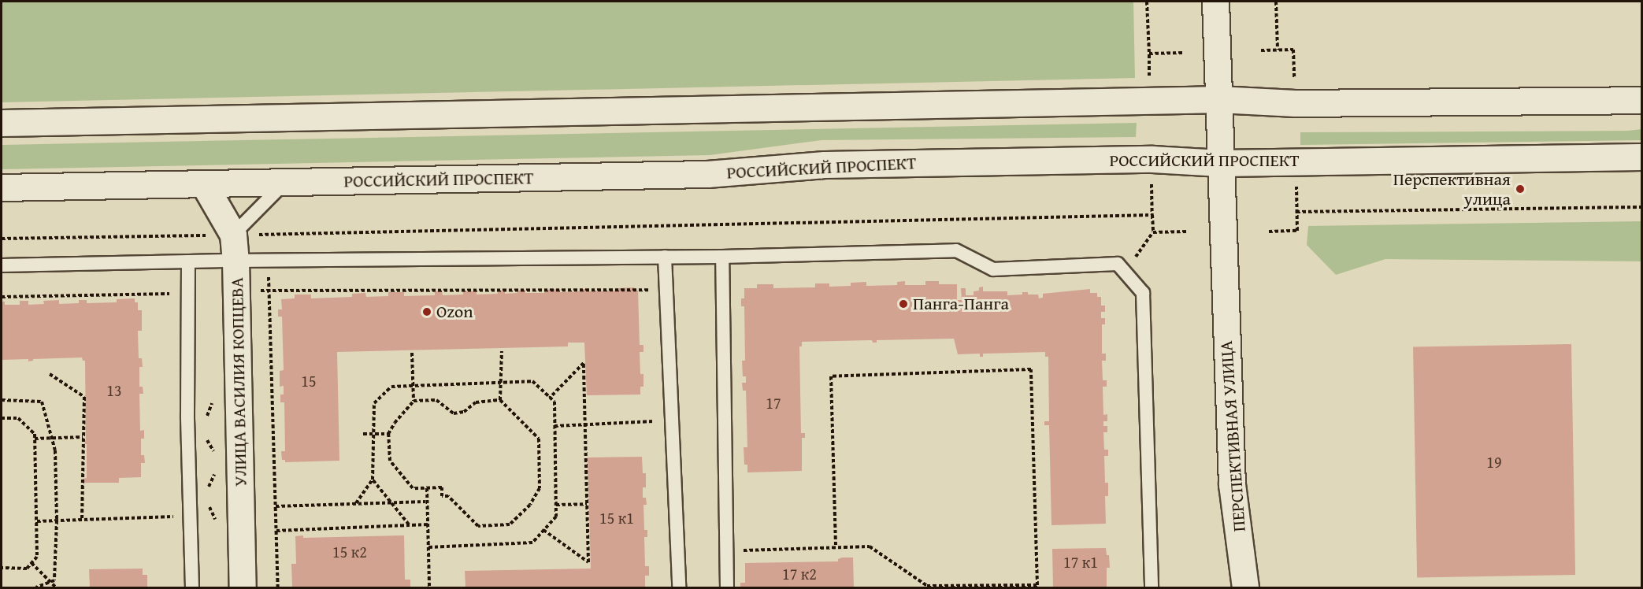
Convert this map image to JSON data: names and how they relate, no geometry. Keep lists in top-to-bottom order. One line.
{"streets":{"main road":["РОССИЙСКИЙ ПРОСПЕКТ","УЛИЦА ВАСИЛИЯ КОПЦЕВА","ПЕРСПЕКТИВНАЯ УЛИЦА"]},"crossings":[["РОССИЙСКИЙ ПРОСПЕКТ","УЛИЦА ВАСИЛИЯ КОПЦЕВА"],["РОССИЙСКИЙ ПРОСПЕКТ","ПЕРСПЕКТИВНАЯ УЛИЦА"]],"places":["Перспективная улица","Панга-Панга","Ozon"],"house_numbers":["15","13","17","19","15 к1","15 к2","17 к1","17 к2"]}
